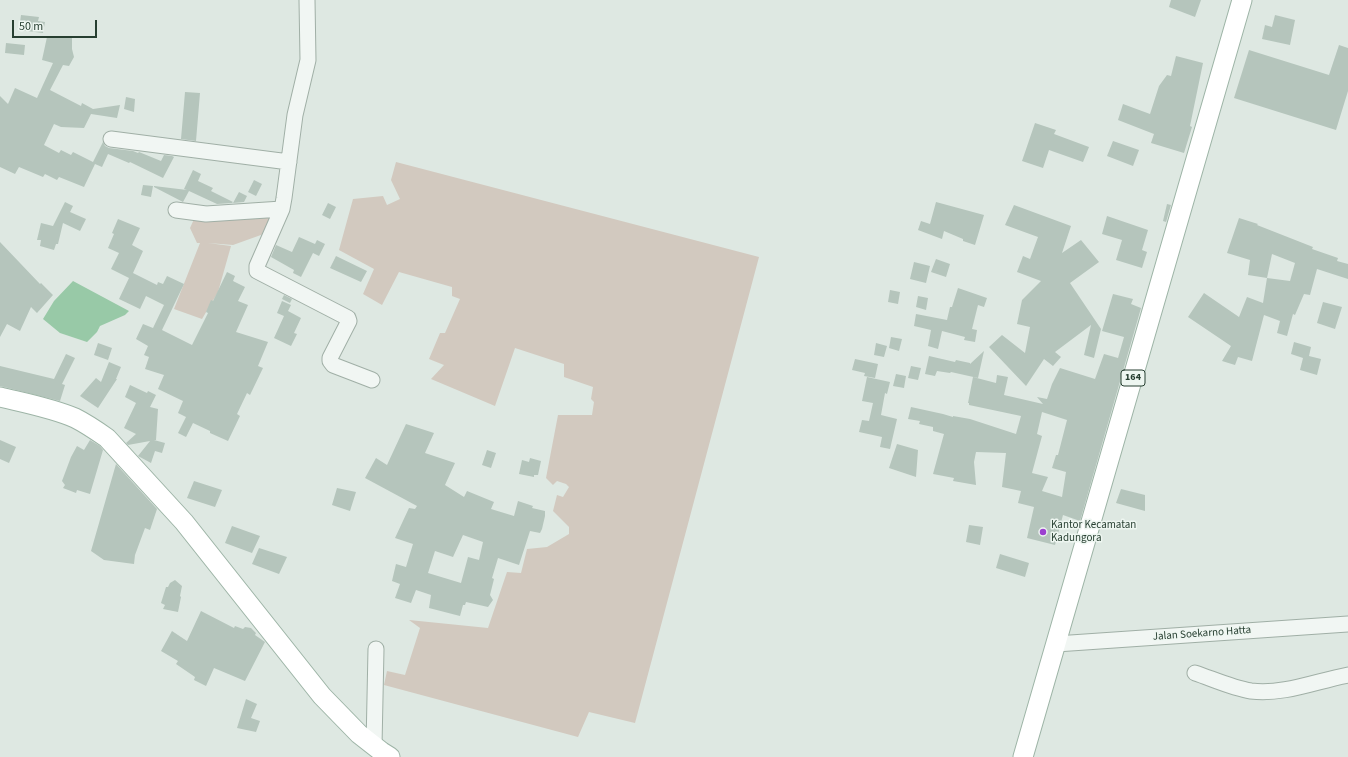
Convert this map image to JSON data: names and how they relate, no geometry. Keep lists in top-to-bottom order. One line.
{"streets":{"main road":["164"],"street":["Jalan Soekarno Hatta"]},"crossings":[["164","Jalan Soekarno Hatta"]],"places":["Kantor Kecamatan Kadungora"],"scale_bar":"50 m"}
